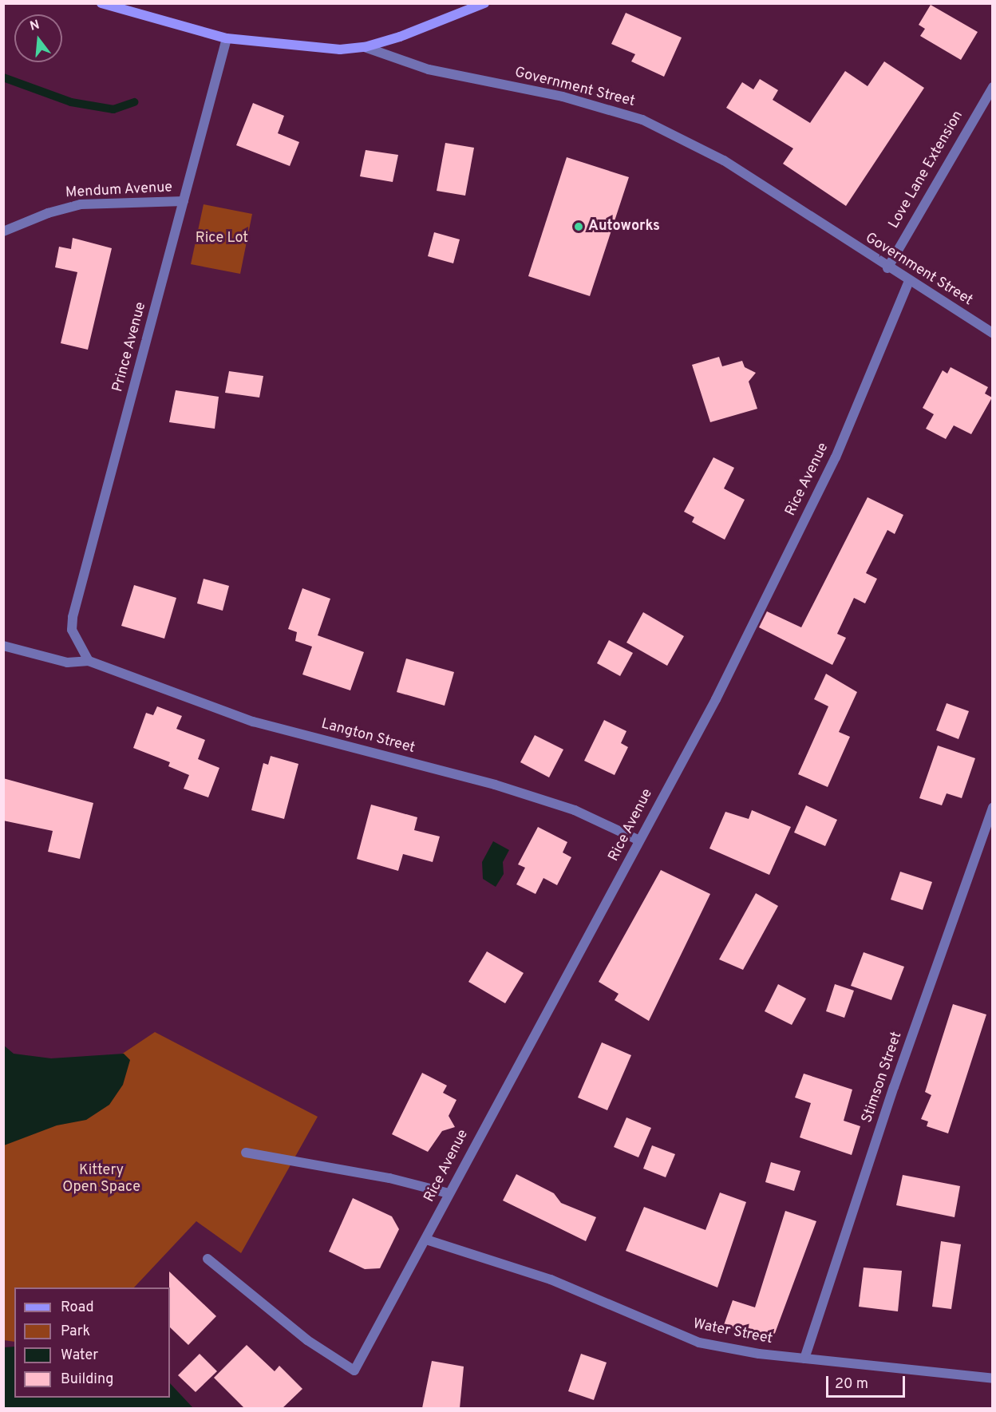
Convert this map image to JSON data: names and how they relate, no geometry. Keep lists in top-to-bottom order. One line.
{"streets":{"main road":["Government Street"],"street":["Love Lane Extension","Mendum Avenue","Prince Avenue","Rice Avenue","Langton Street","Stimson Street","Water Street"]},"crossings":[["Government Street","Love Lane Extension"],["Government Street","Prince Avenue"],["Government Street","Rice Avenue"],["Mendum Avenue","Prince Avenue"],["Prince Avenue","Langton Street"],["Rice Avenue","Langton Street"],["Rice Avenue","Water Street"],["Stimson Street","Water Street"]],"parks":["Rice Lot","Kittery Open Space"],"places":["Autoworks"],"legend":["Road","Park","Water","Building"],"scale_bar":"20 m","north":"top"}
